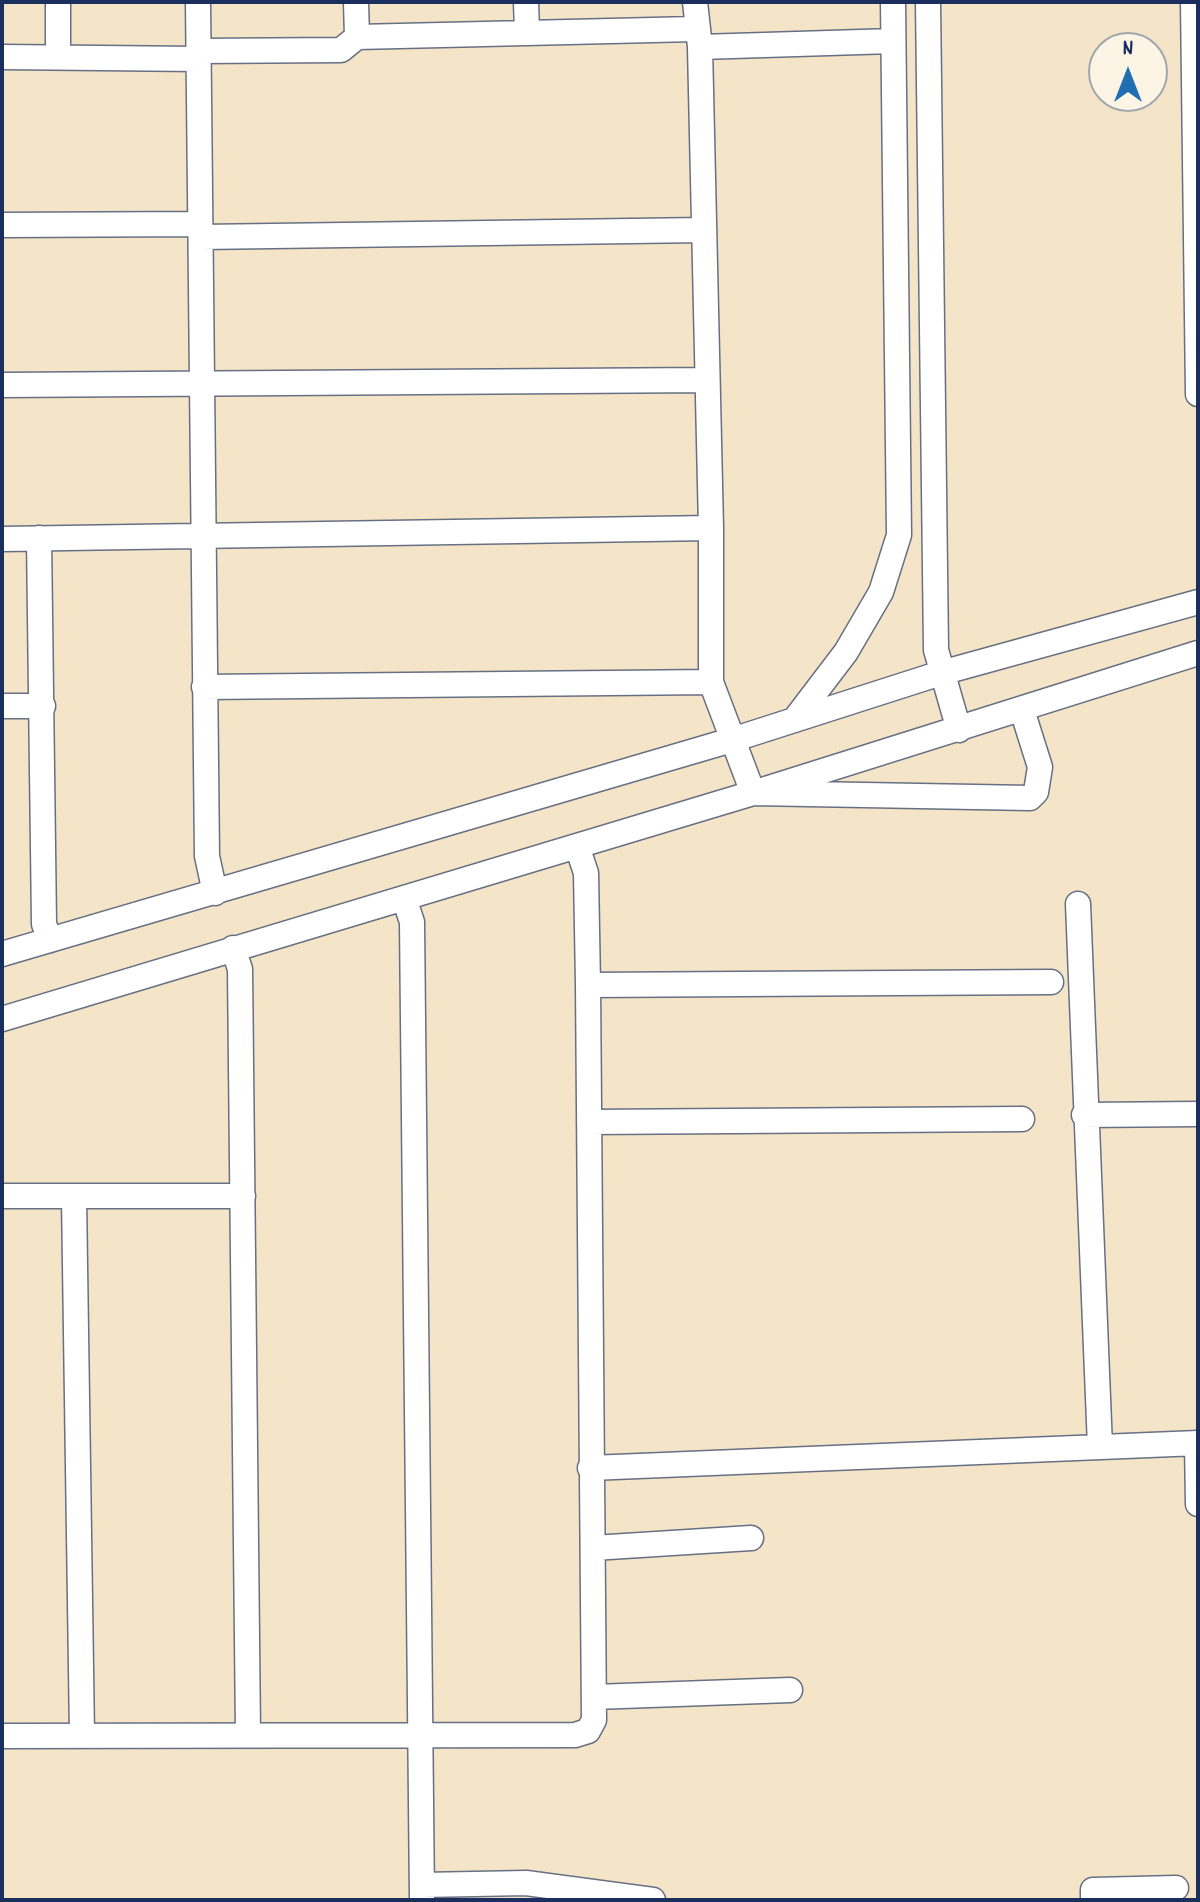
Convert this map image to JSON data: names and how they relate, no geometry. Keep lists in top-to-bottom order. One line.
{"north":"top"}
